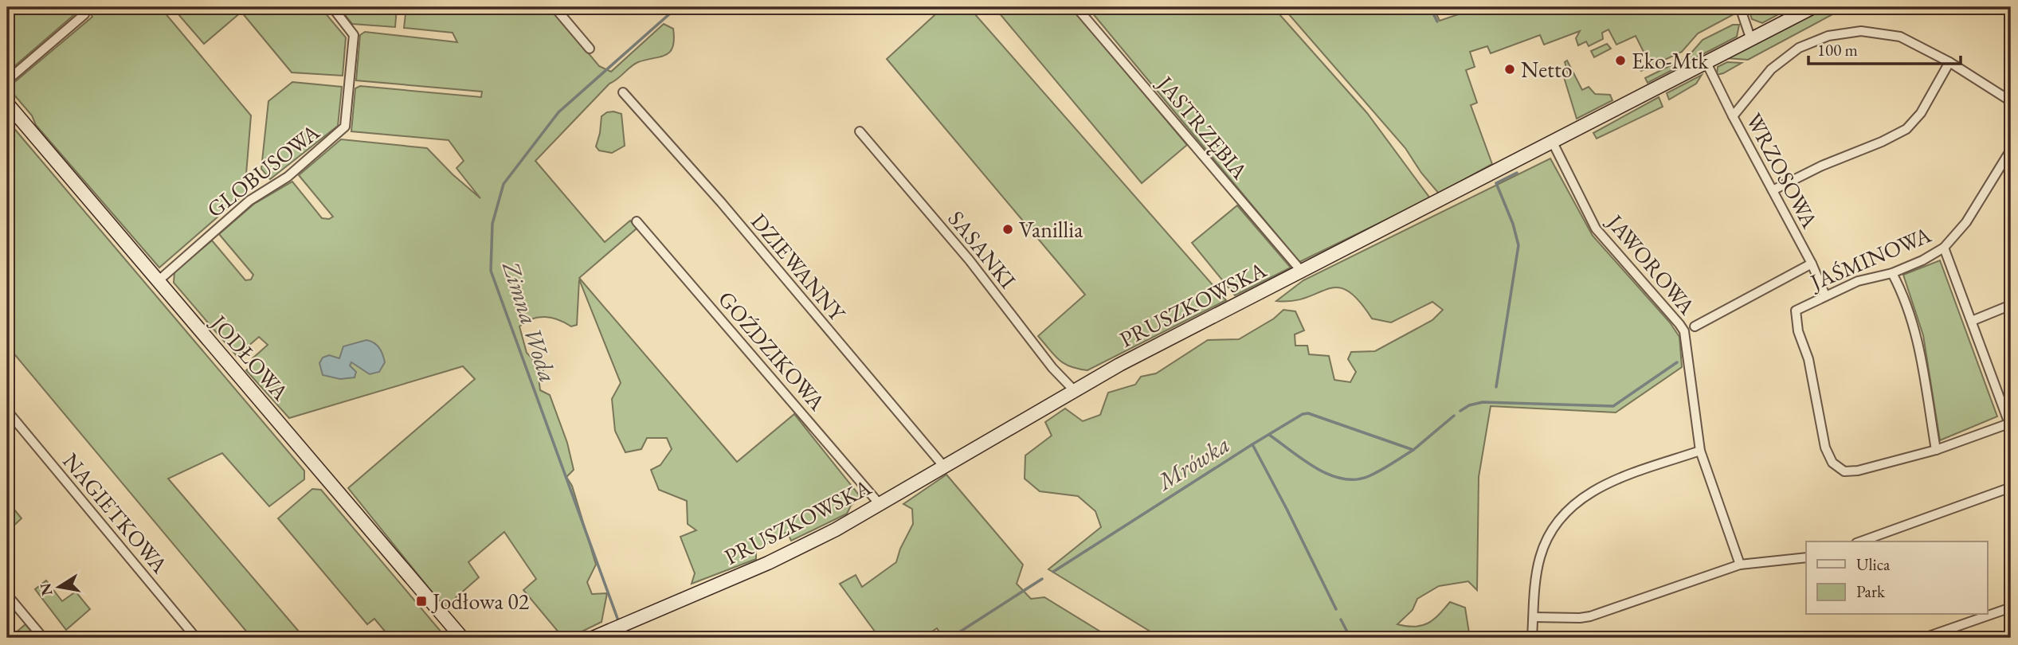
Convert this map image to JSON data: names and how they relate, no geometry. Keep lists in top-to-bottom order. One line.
{"streets":{"street":["JASTRZĘBIA","GLOBUSOWA","WRZOSOWA","SASANKI","JAŚMINOWA","JAWOROWA","DZIEWANNY","PRUSZKOWSKA","GOŹDZIKOWA","JODŁOWA","NAGIETKOWA"]},"crossings":[["JASTRZĘBIA","PRUSZKOWSKA"],["GLOBUSOWA","JODŁOWA"],["WRZOSOWA","JAŚMINOWA"],["WRZOSOWA","JAWOROWA"],["WRZOSOWA","PRUSZKOWSKA"],["SASANKI","PRUSZKOWSKA"],["JAWOROWA","PRUSZKOWSKA"],["DZIEWANNY","PRUSZKOWSKA"],["PRUSZKOWSKA","GOŹDZIKOWA"]],"water":["Zimna Woda","Mrówka"],"places":{"other":["Eko-Mtk","Netto","Vanillia"],"transit":["Jodłowa 02"]},"legend":["Ulica","Park"],"scale_bar":"100 m","north":"left"}
